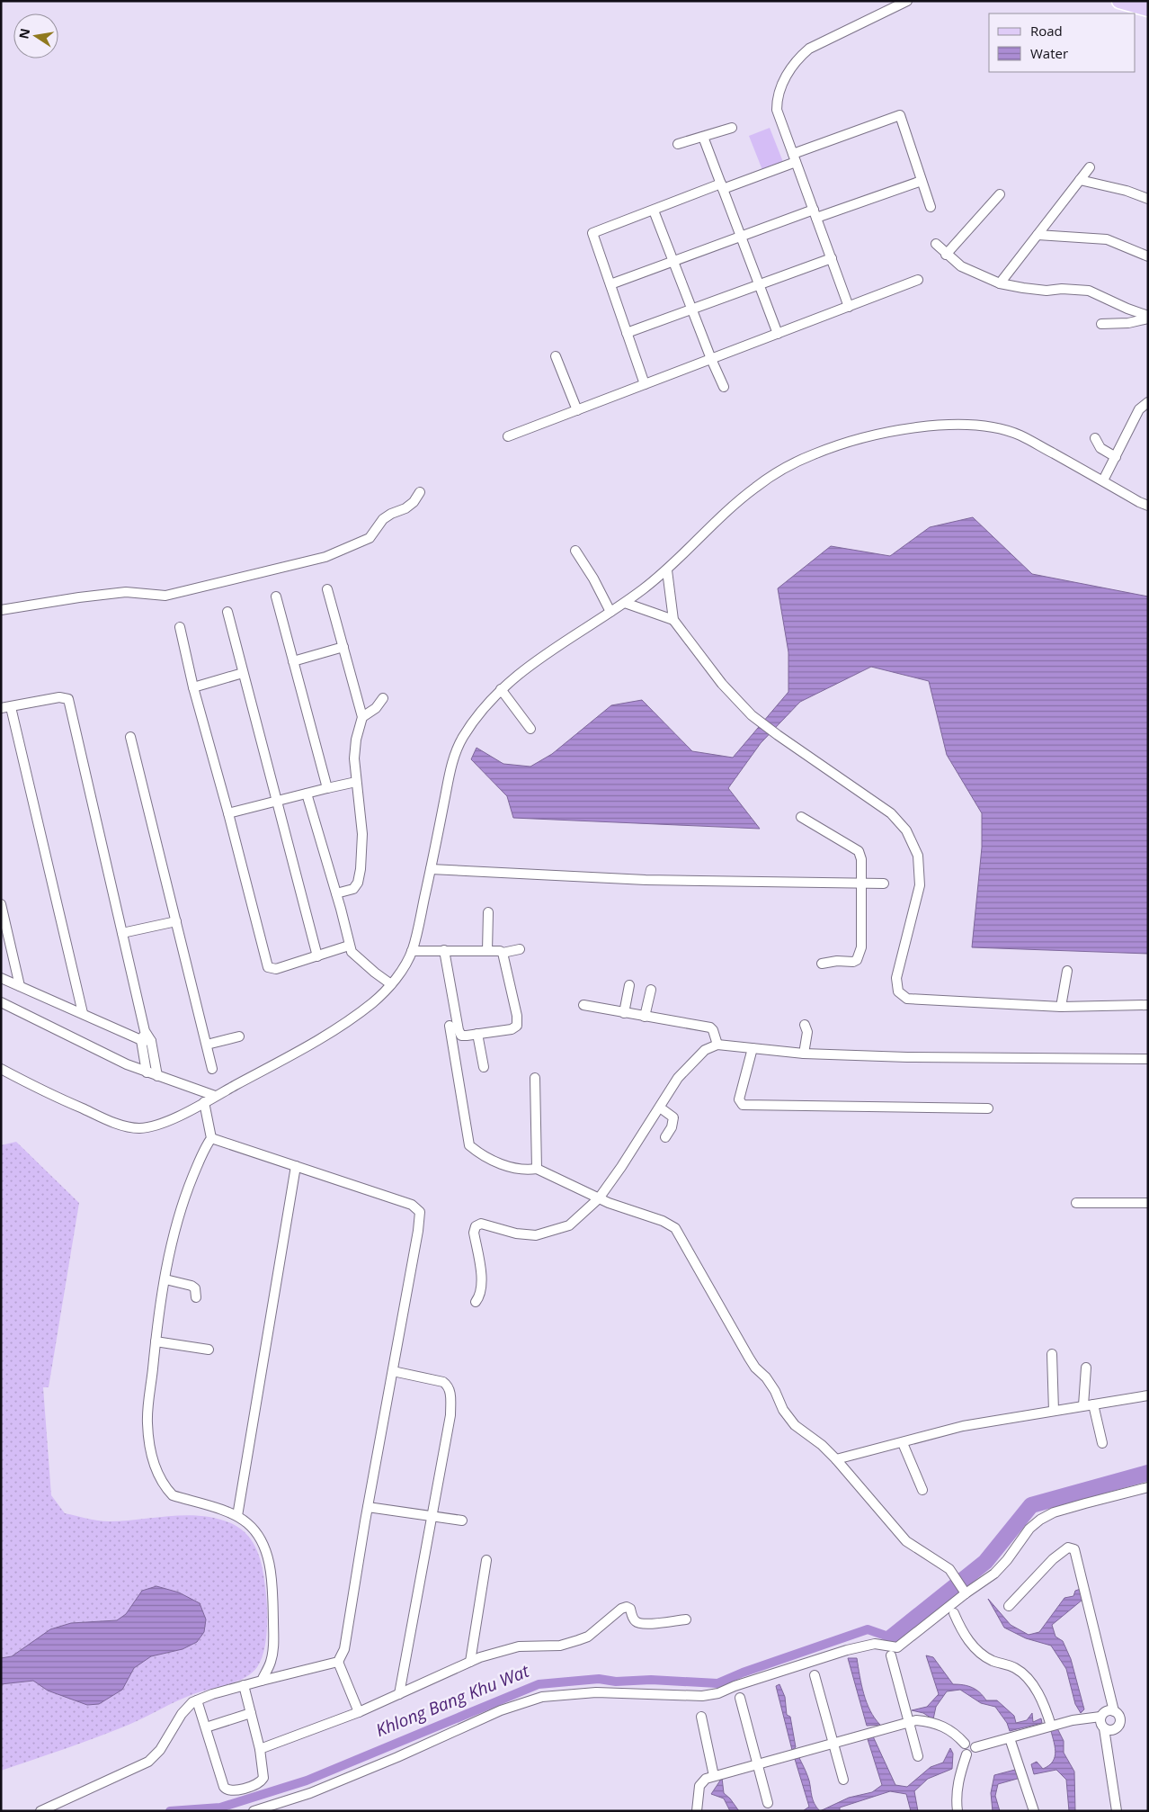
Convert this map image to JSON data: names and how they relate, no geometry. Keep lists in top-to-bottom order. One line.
{"water":["Khlong Bang Khu Wat"],"legend":["Road","Water"],"north":"left"}
